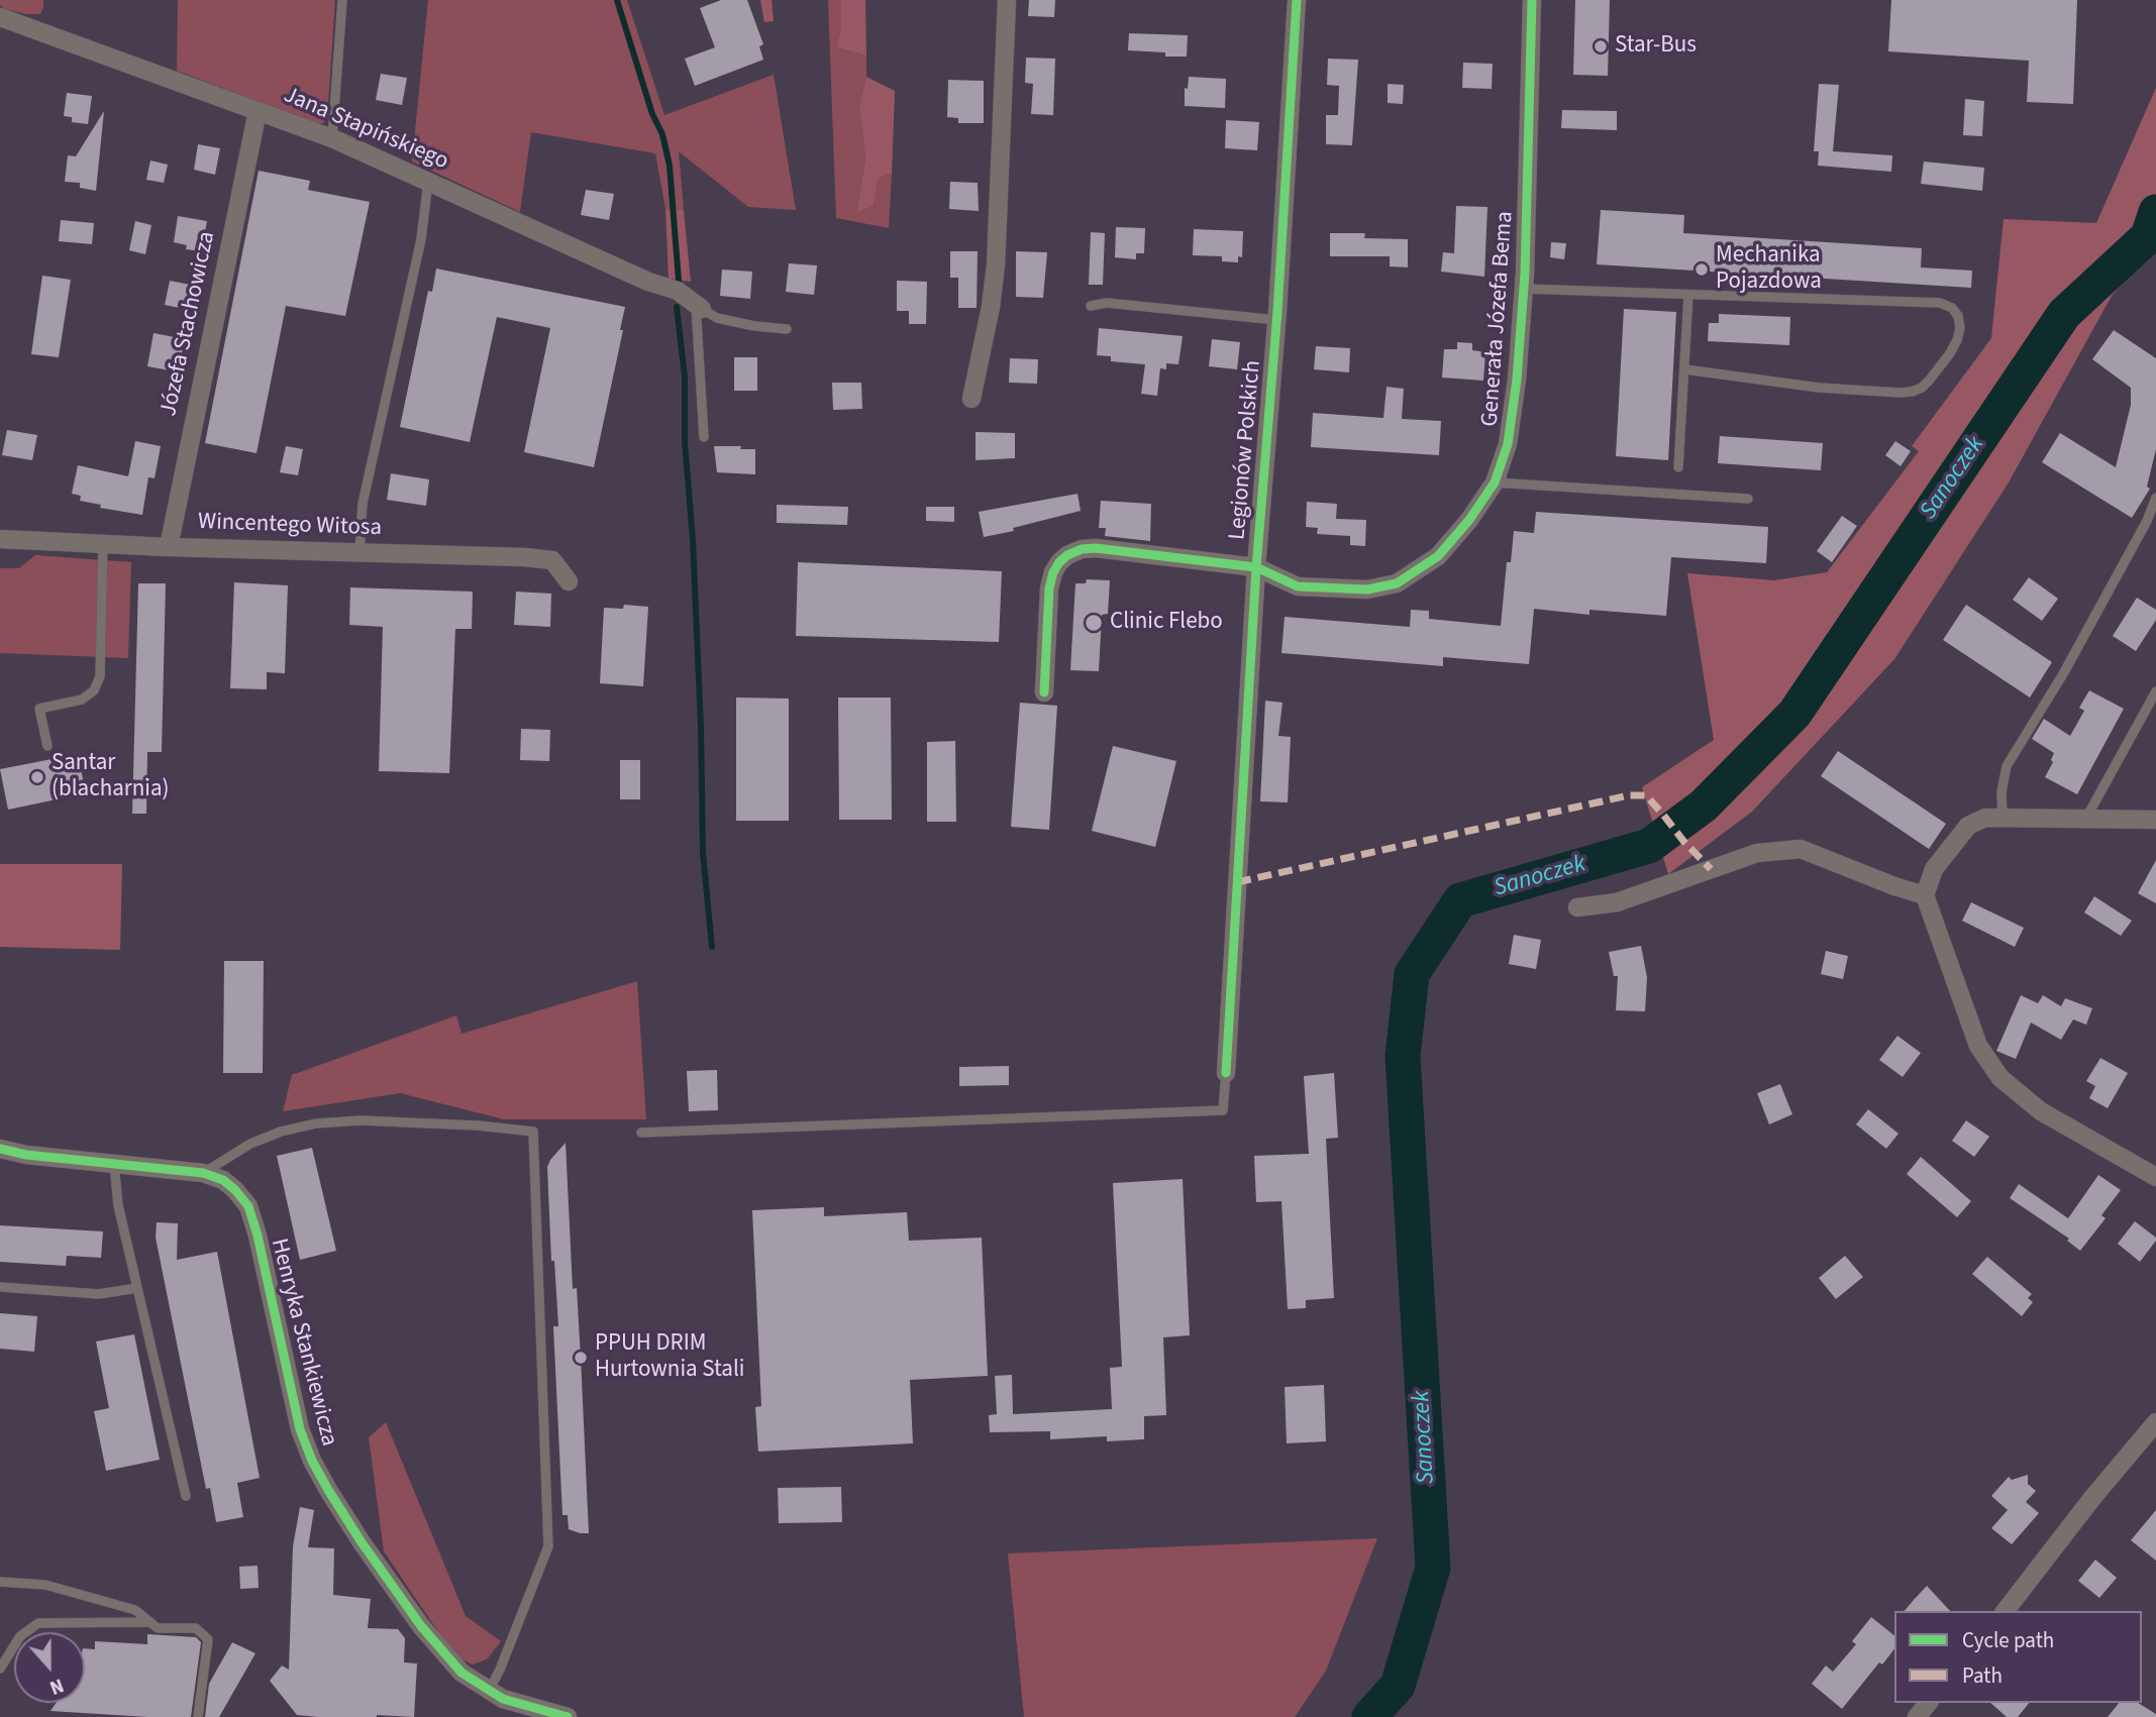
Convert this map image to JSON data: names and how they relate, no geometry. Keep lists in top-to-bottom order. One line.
{"streets":{"street":["Jana Stapińskiego","Generała Józefa Bema","Józefa Stachowicza","Legionów Polskich","Wincentego Witosa","Henryka Stankiewicza"]},"crossings":[["Jana Stapińskiego","Józefa Stachowicza"],["Generała Józefa Bema","Legionów Polskich"],["Józefa Stachowicza","Wincentego Witosa"]],"water":["Sanoczek"],"places":["Star-Bus","Mechanika Pojazdowa","Clinic Flebo","Santar (blacharnia)","PPUH DRIM Hurtownia Stali"],"legend":["Cycle path","Path"],"north":"bottom"}
